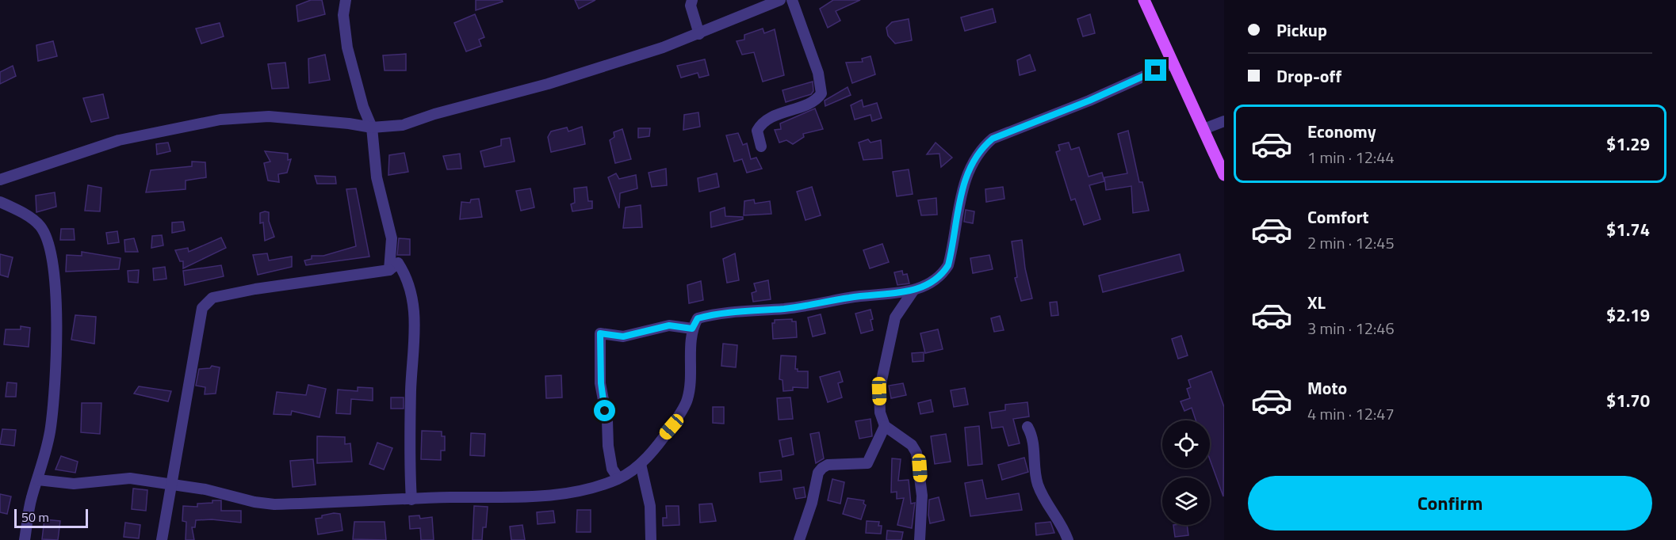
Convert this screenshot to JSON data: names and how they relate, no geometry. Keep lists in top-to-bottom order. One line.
{"scale_bar":"50 m","page":{"banner":["Pickup","Drop-off"],"list":[{"name":"Economy","note":"1 min · 12:44","value":"$1.29"},{"name":"Comfort","note":"2 min · 12:45","value":"$1.74"},{"name":"XL","note":"3 min · 12:46","value":"$2.19"},{"name":"Moto","note":"4 min · 12:47","value":"$1.70"}],"buttons":"Confirm","scale":"50 m"}}
